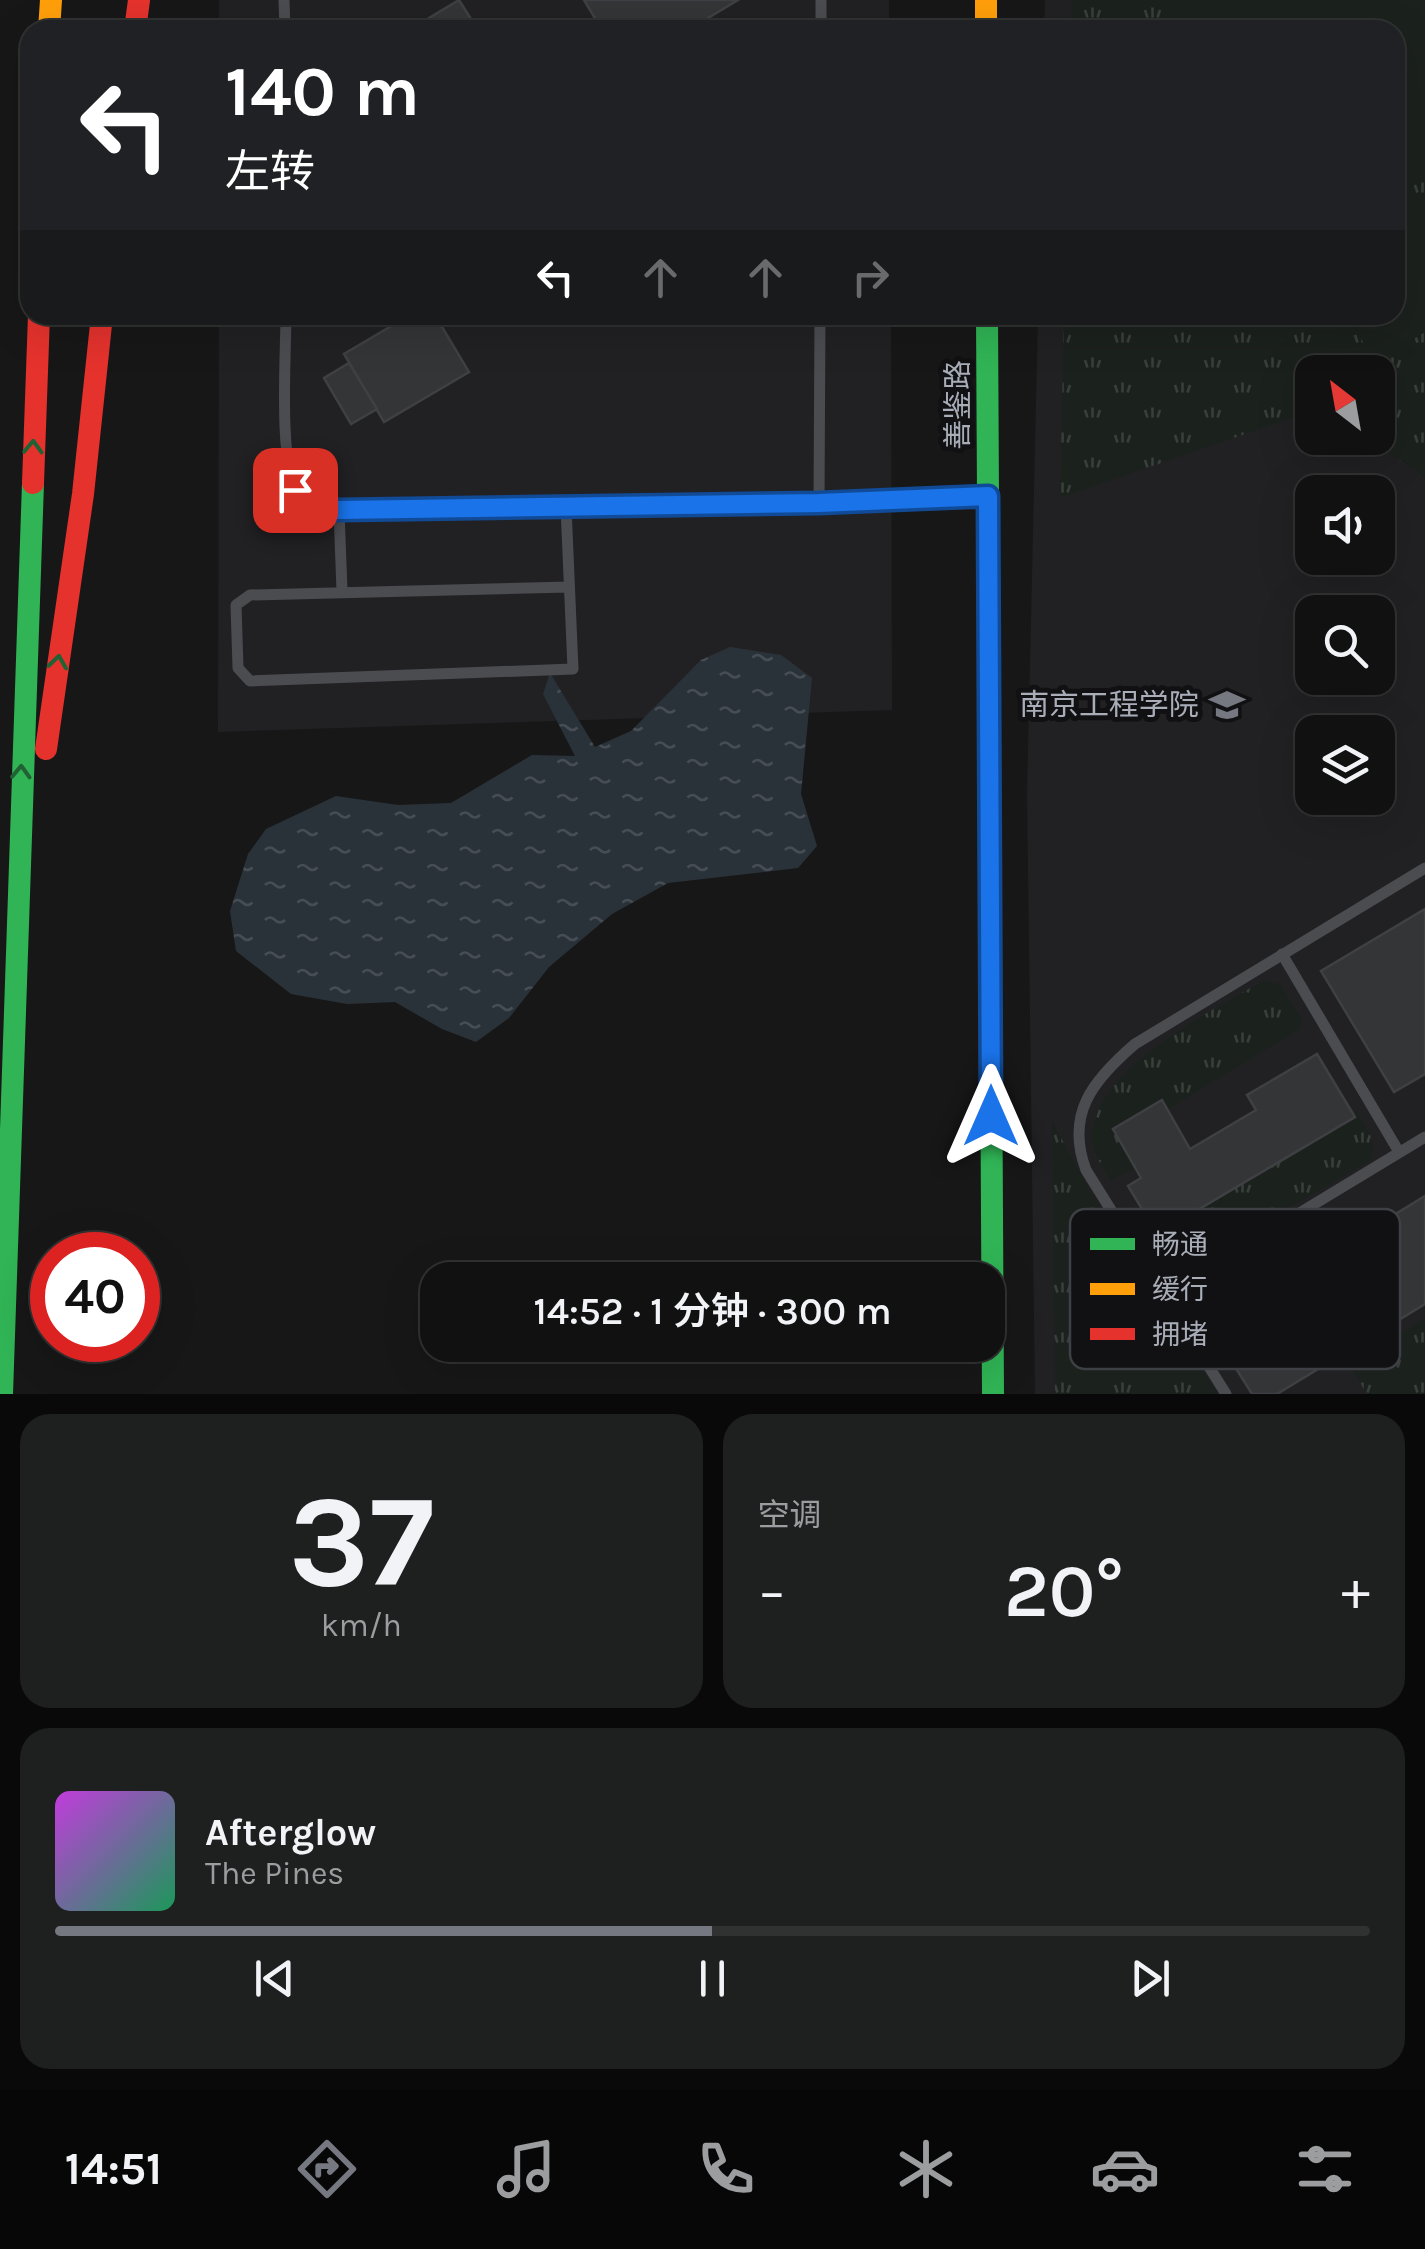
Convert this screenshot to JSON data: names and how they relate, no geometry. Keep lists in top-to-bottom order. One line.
{"streets":{"main road":["善鉴路"]},"places":{"school or university":["南京工程学院"]},"legend":["畅通","缓行","拥堵"],"north":"top left","page":{"turn":["140 m","左转"],"limit":"40","trip":"14:52 · 1 分钟 · 300 m","tile":[["37","km/h"],"空调"],"heat":["−","20°","+"],"song":["Afterglow","The Pines"],"tabs":"14:51"}}
